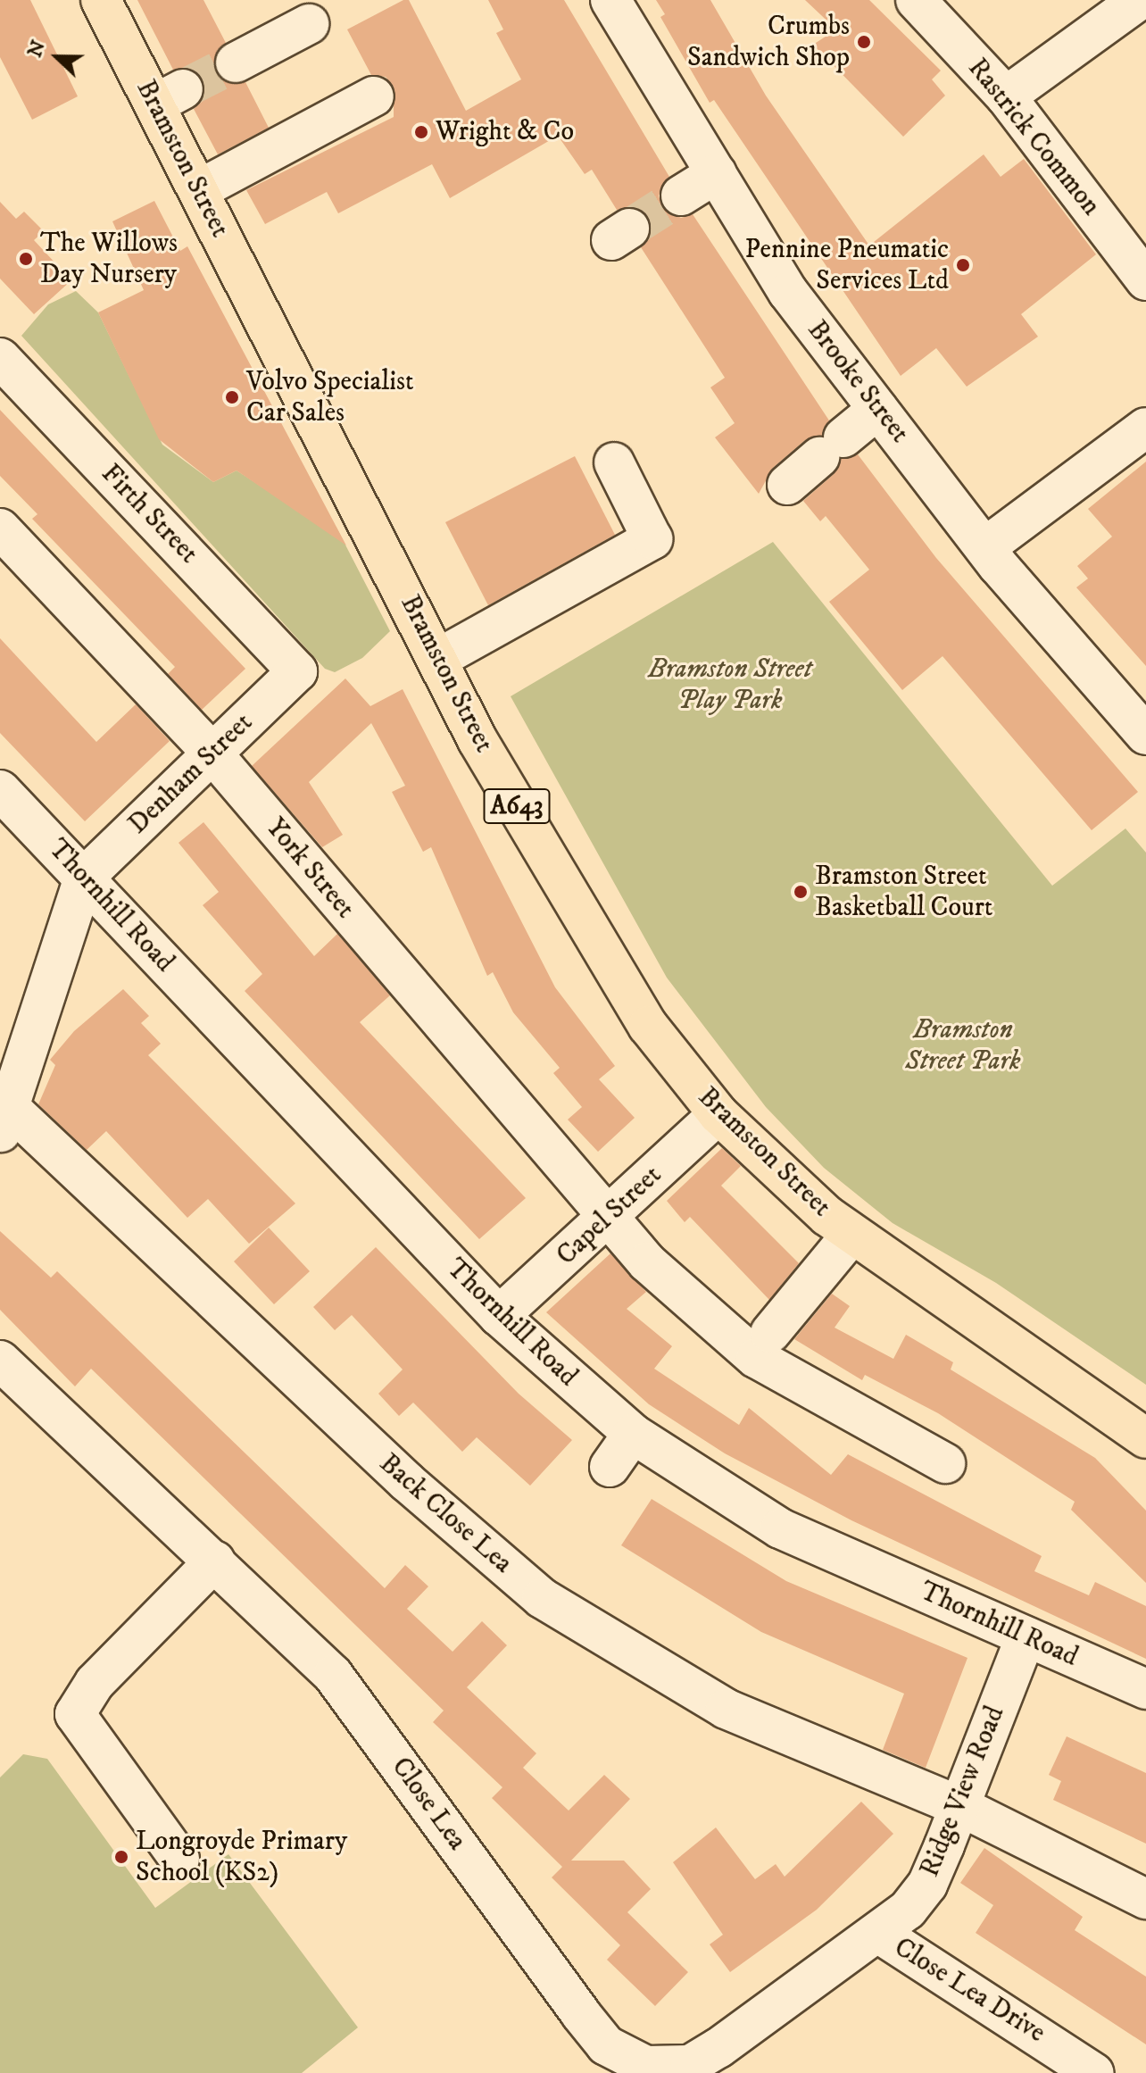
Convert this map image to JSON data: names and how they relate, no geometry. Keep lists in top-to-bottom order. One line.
{"streets":{"main road":["Bramston Street","A643"],"street":["Rastrick Common","Brooke Street","Firth Street","Denham Street","York Street","Thornhill Road","Capel Street","Back Close Lea","Ridge View Road","Close Lea","Close Lea Drive"]},"crossings":[["Bramston Street","Capel Street"],["Firth Street","Denham Street"],["Denham Street","York Street"],["Denham Street","Thornhill Road"],["York Street","Capel Street"],["Thornhill Road","Capel Street"],["Thornhill Road","Ridge View Road"],["Back Close Lea","Ridge View Road"],["Ridge View Road","Close Lea"],["Ridge View Road","Close Lea Drive"],["Close Lea","Close Lea Drive"]],"parks":["Bramston Street Play Park","Bramston Street Park"],"places":["Crumbs Sandwich Shop","Wright & Co","The Willows Day Nursery","Pennine Pneumatic Services Ltd","Volvo Specialist Car Sales","Bramston Street Basketball Court","Longroyde Primary School (KS2)"],"north":"left"}
